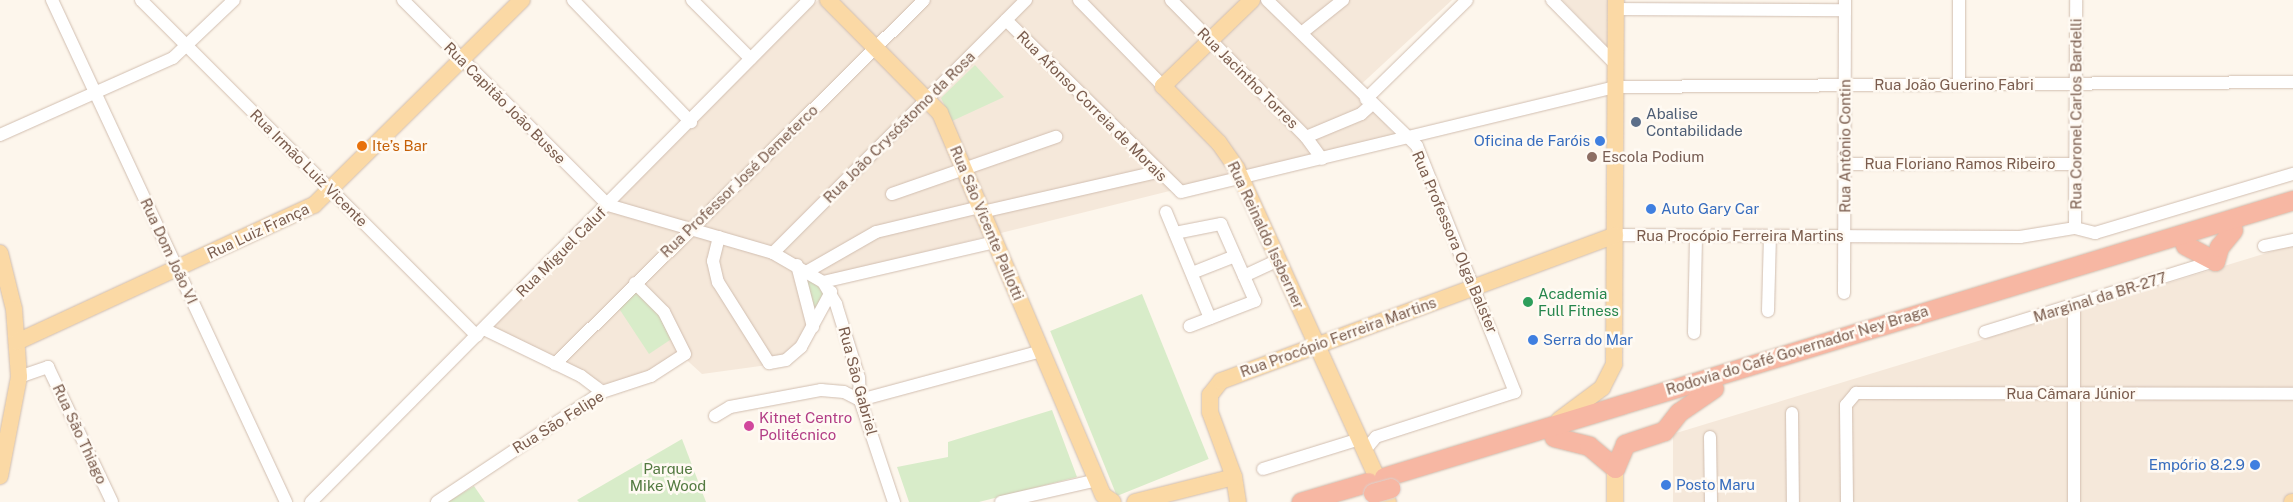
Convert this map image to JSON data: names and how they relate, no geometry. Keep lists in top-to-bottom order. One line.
{"streets":{"highway":["Rodovia do Café Governador Ney Braga"],"main road":["Rua São Vicente Pallotti","Rua Luiz França","Rua Reinaldo Issberner","Rua Procópio Ferreira Martins"],"street":["Rua Jacintho Torres","Rua João Guerino Fabri","Rua Capitão João Busse","Rua Afonso Correia de Morais","Rua Coronel Carlos Bardelli","Rua João Crysóstomo da Rosa","Rua Antônio Contin","Rua Floriano Ramos Ribeiro","Rua Irmão Luiz Vicente","Rua Professor José Demeterco","Rua Professora Olga Balster","Rua Dom João VI","Rua Miguel Caluf","Marginal da BR-277","Rua São Gabriel","Rua Câmara Júnior","Rua São Felipe","Rua São Thiago"]},"crossings":[["Rua Jacintho Torres","Rua João Guerino Fabri"],["Rua João Guerino Fabri","Rua Afonso Correia de Morais"],["Rua João Guerino Fabri","Rua Coronel Carlos Bardelli"],["Rua João Guerino Fabri","Rua Antônio Contin"],["Rua João Guerino Fabri","Rua Reinaldo Issberner"],["Rua João Guerino Fabri","Rua Professora Olga Balster"],["Rua Capitão João Busse","Rua Luiz França"],["Rua Capitão João Busse","Rua Miguel Caluf"],["Rua Afonso Correia de Morais","Rua João Crysóstomo da Rosa"],["Rua Coronel Carlos Bardelli","Rua Floriano Ramos Ribeiro"],["Rua Coronel Carlos Bardelli","Rua Procópio Ferreira Martins"],["Rua João Crysóstomo da Rosa","Rua São Vicente Pallotti"],["Rua Antônio Contin","Rua Floriano Ramos Ribeiro"],["Rua Antônio Contin","Rua Procópio Ferreira Martins"],["Rua Irmão Luiz Vicente","Rua Professor José Demeterco"],["Rua Irmão Luiz Vicente","Rua Luiz França"],["Rua Irmão Luiz Vicente","Rua Miguel Caluf"],["Rua Irmão Luiz Vicente","Rua São Felipe"],["Rua Professor José Demeterco","Rua São Vicente Pallotti"],["Rua Professor José Demeterco","Rua São Felipe"],["Rua Luiz França","Rua Dom João VI"],["Rua Reinaldo Issberner","Rua Procópio Ferreira Martins"],["Rua Reinaldo Issberner","Rua Professora Olga Balster"],["Rua Reinaldo Issberner","Rodovia do Café Governador Ney Braga"],["Rua Procópio Ferreira Martins","Rua Professora Olga Balster"]],"parks":["Parque Mike Wood"],"places":["Abalise Contabilidade","Oficina de Faróis","Ite’s Bar","Escola Podium","Auto Gary Car","Academia Full Fitness","Serra do Mar","Kitnet Centro Politécnico","Empório 8.2.9","Posto Maru"]}
